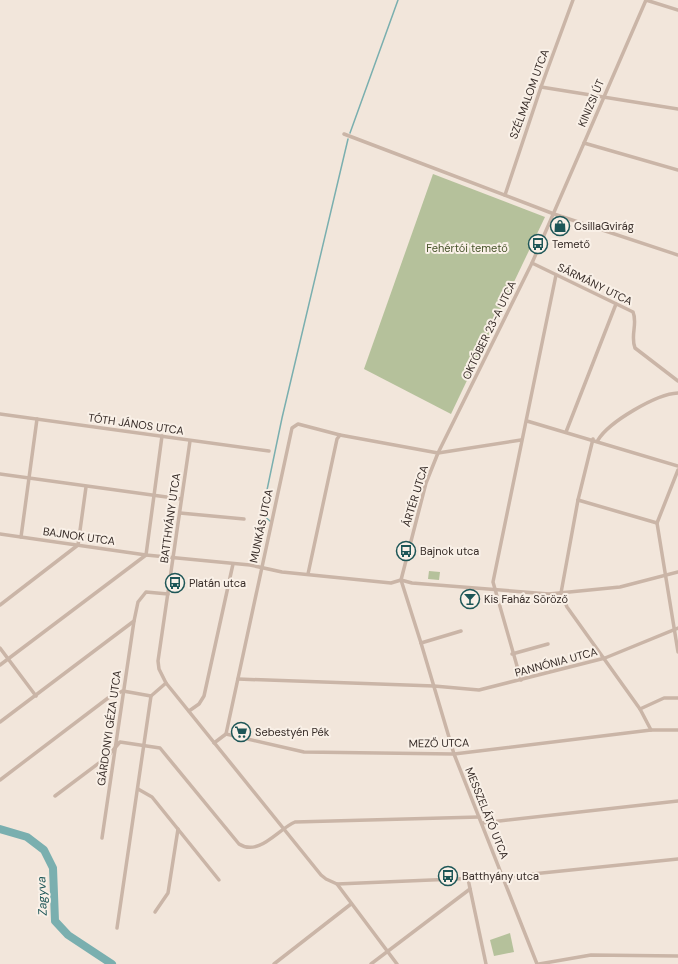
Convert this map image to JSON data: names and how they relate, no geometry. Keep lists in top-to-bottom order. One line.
{"streets":{"street":["SZÉLMALOM UTCA","KINIZSI ÚT","SÁRMÁNY UTCA","OKTÓBER 23-A UTCA","TÓTH JÁNOS UTCA","ÁRTÉR UTCA","BATTHYÁNY UTCA","MUNKÁS UTCA","BAJNOK UTCA","PANNÓNIA UTCA","GÁRDONYI GÉZA UTCA","MEZŐ UTCA","MESSZELÁTÓ UTCA"]},"crossings":[["KINIZSI ÚT","OKTÓBER 23-A UTCA"],["SÁRMÁNY UTCA","OKTÓBER 23-A UTCA"],["OKTÓBER 23-A UTCA","ÁRTÉR UTCA"],["OKTÓBER 23-A UTCA","MUNKÁS UTCA"],["TÓTH JÁNOS UTCA","BATTHYÁNY UTCA"],["ÁRTÉR UTCA","MUNKÁS UTCA"],["ÁRTÉR UTCA","BAJNOK UTCA"],["BATTHYÁNY UTCA","BAJNOK UTCA"],["BATTHYÁNY UTCA","GÁRDONYI GÉZA UTCA"],["MUNKÁS UTCA","BAJNOK UTCA"],["MUNKÁS UTCA","PANNÓNIA UTCA"],["MUNKÁS UTCA","MEZŐ UTCA"],["PANNÓNIA UTCA","MESSZELÁTÓ UTCA"],["MEZŐ UTCA","MESSZELÁTÓ UTCA"]],"water":["Zagyva"],"parks":["Fehértói temető"],"places":{"shop":["CsillaGvirág"],"bus stop":["Temető","Bajnok utca","Platán utca","Batthyány utca"],"bar":["Kis Faház Söröző"],"supermarket":["Sebestyén Pék"]}}
